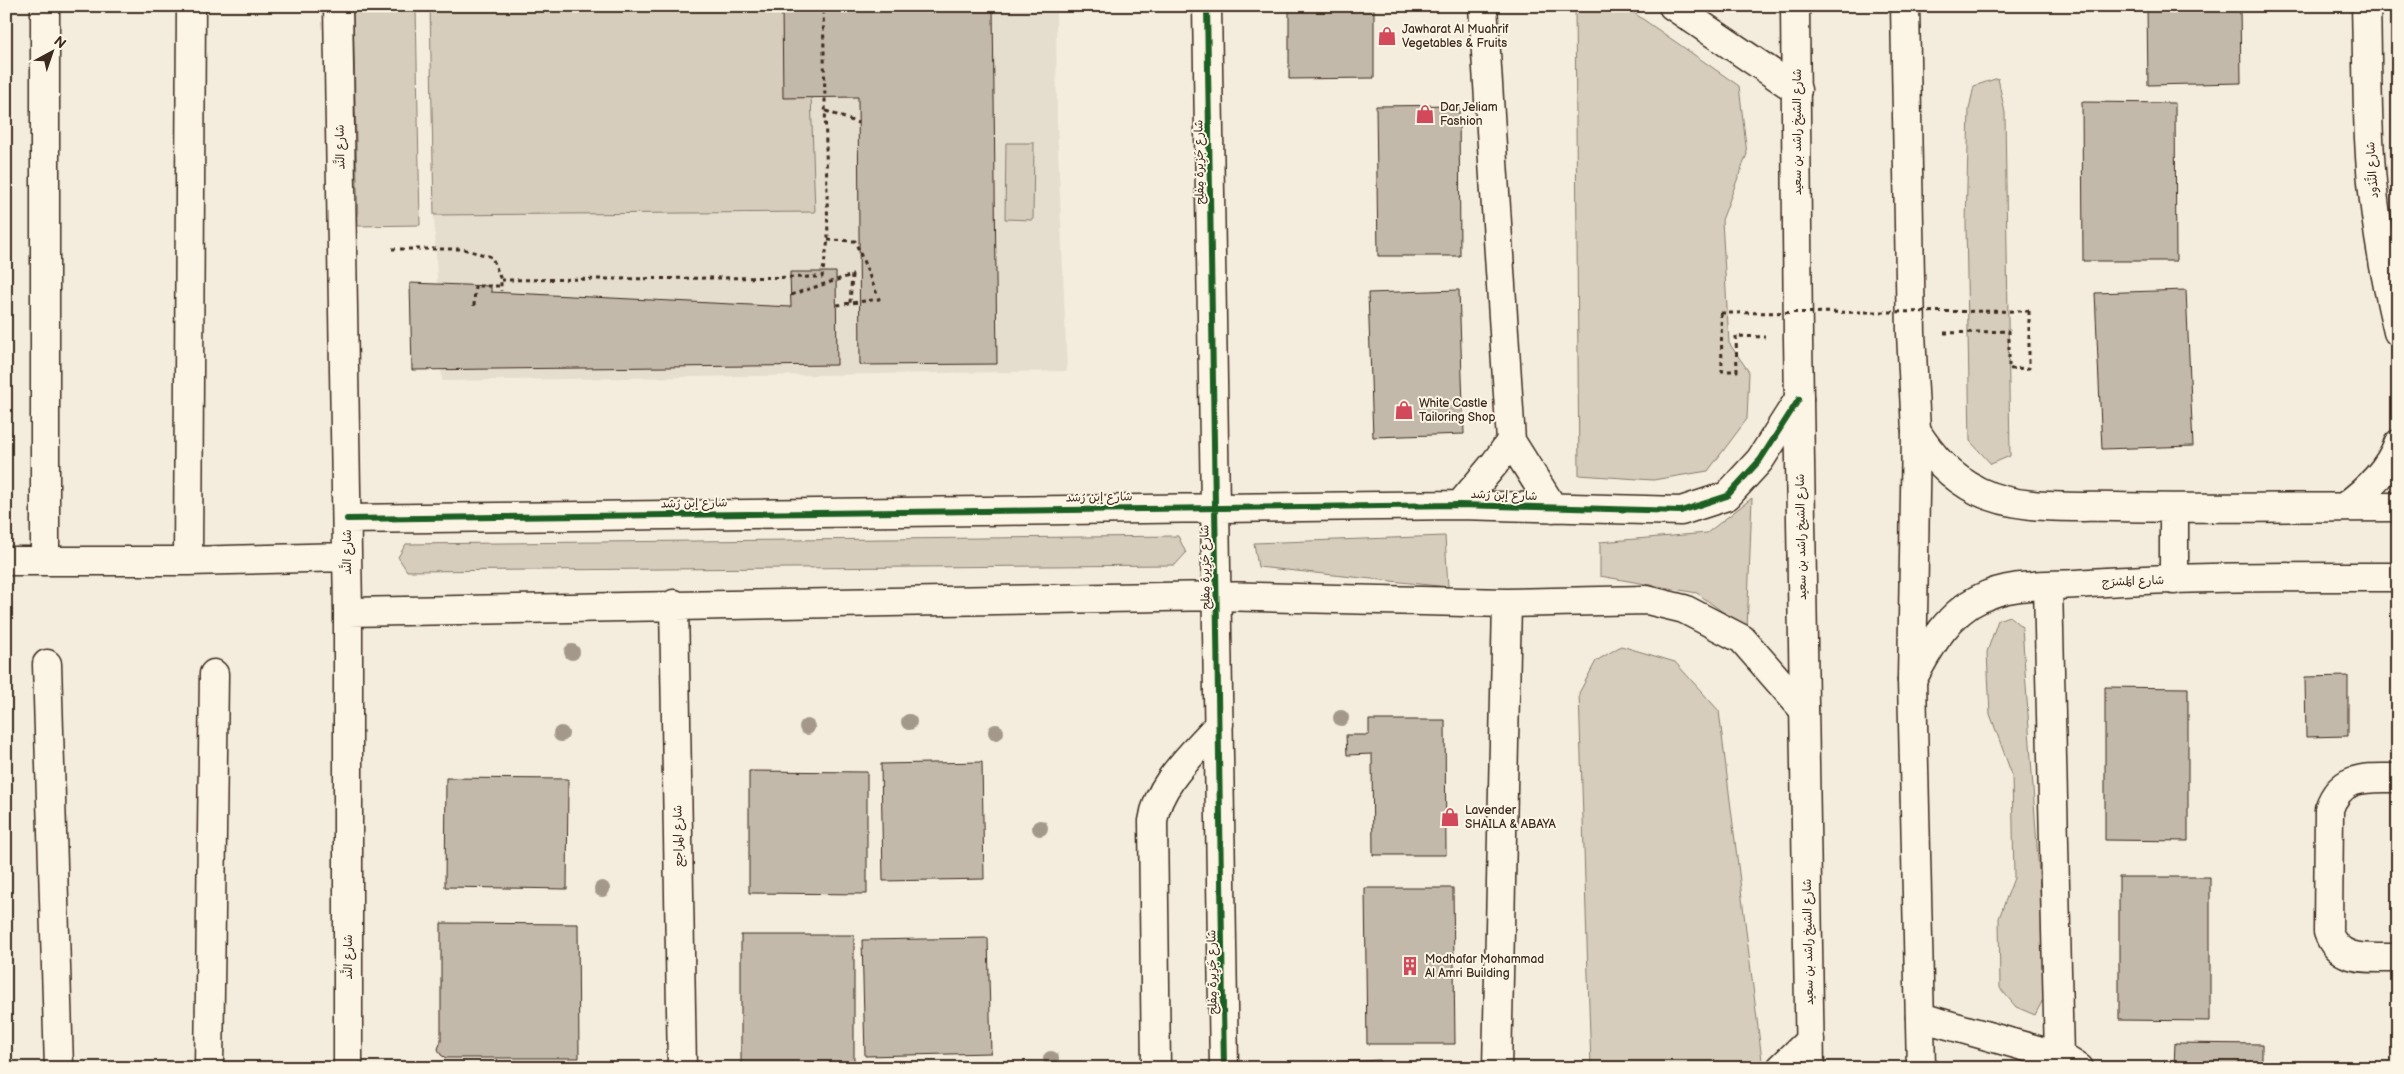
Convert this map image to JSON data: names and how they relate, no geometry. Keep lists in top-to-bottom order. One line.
{"streets":{"street":["شارع الشيخ راشد بن سعيد","شارع النَّد","شارع جَزِيرة مِفلِح","شارع النُّدُود","شارع إبن رُشد","شارع المَسْرَج","شارع المراجع"]},"crossings":[["شارع الشيخ راشد بن سعيد","شارع إبن رُشد"],["شارع النَّد","شارع إبن رُشد"],["شارع جَزِيرة مِفلِح","شارع إبن رُشد"]],"places":{"shop":["Jawharat Al Muahrif Vegetables & Fruits","Dar Jeliam Fashion","White Castle Tailoring Shop","Lavender SHAILA & ABAYA"],"building":["Modhafar Mohammad Al Amri Building"]},"north":"top right"}
